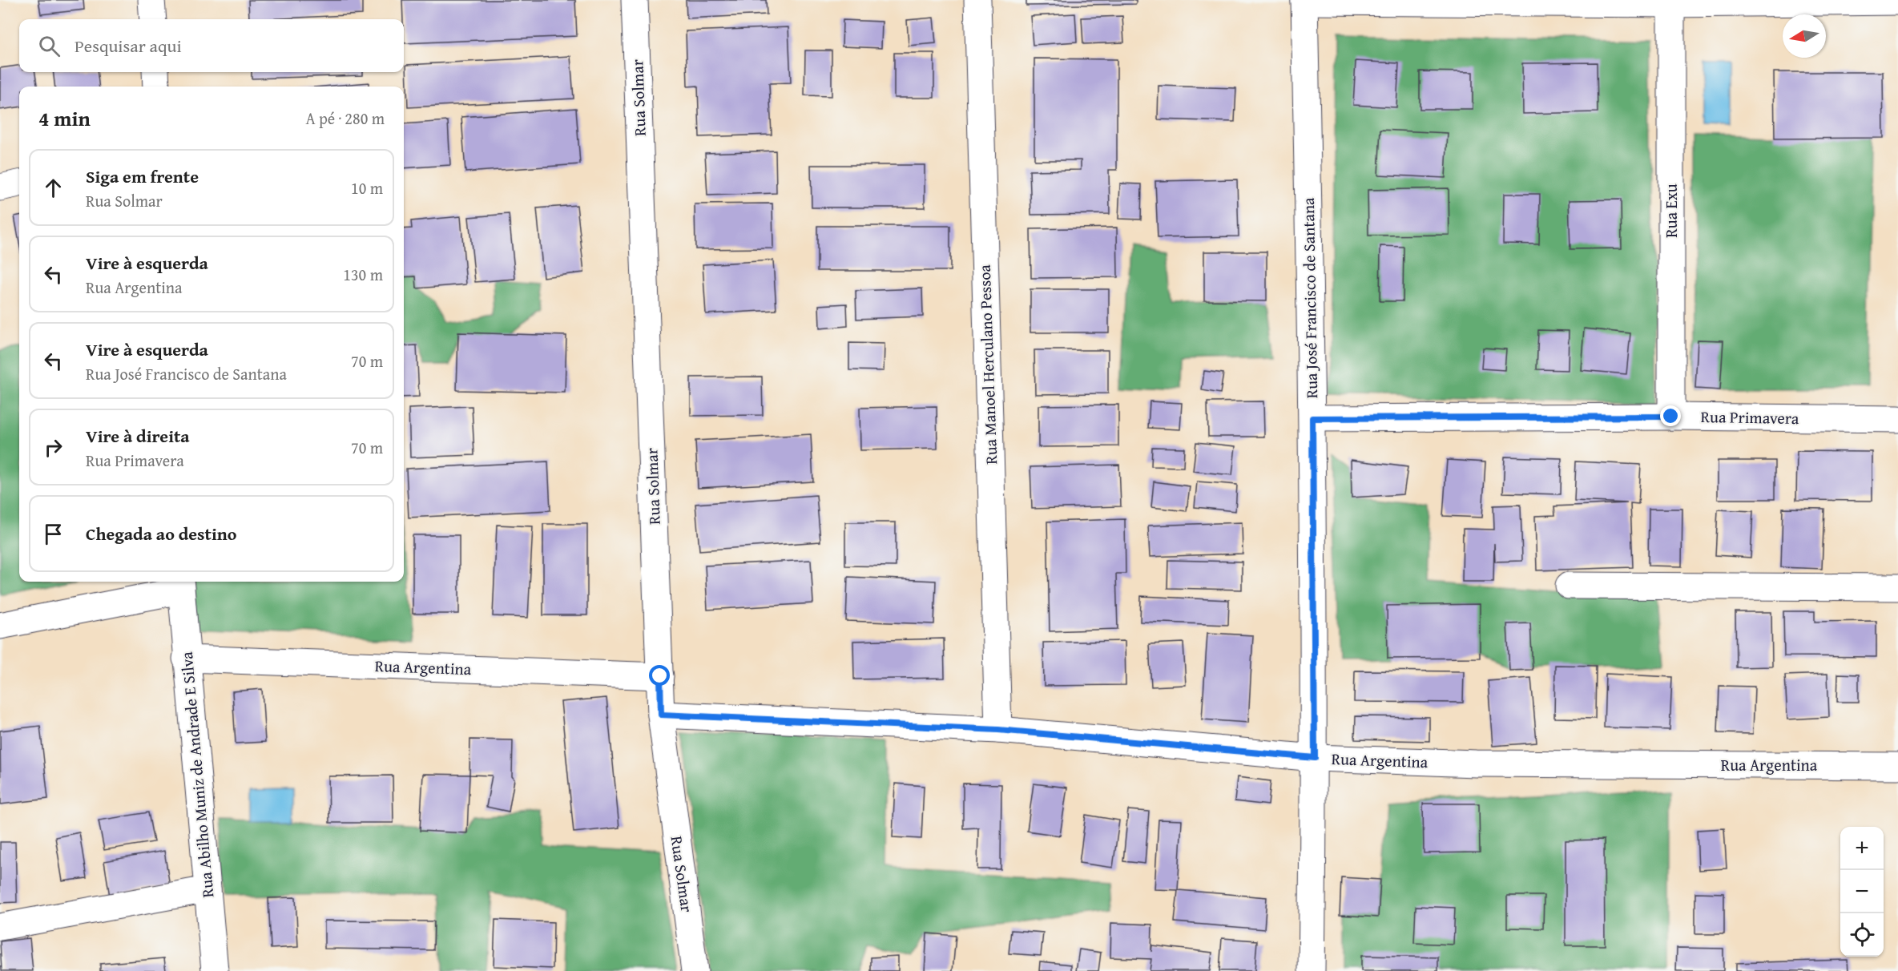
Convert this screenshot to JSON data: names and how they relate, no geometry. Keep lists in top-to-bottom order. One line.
{"streets":{"street":["Rua Solmar","Rua Exu","Rua José Francisco de Santana","Rua Manoel Herculano Pessoa","Rua Primavera","Rua Argentina","Rua Abilho Muniz de Andrade E Silva"]},"crossings":[["Rua Solmar","Rua Argentina"],["Rua Exu","Rua Primavera"],["Rua José Francisco de Santana","Rua Primavera"],["Rua José Francisco de Santana","Rua Argentina"],["Rua Manoel Herculano Pessoa","Rua Argentina"],["Rua Argentina","Rua Abilho Muniz de Andrade E Silva"]],"north":"left","page":{"search":"Pesquisar aqui","heading":["4 min","A pé · 280 m"],"list":[["Siga em frente","Rua Solmar","10 m"],["Vire à esquerda","Rua Argentina","130 m"],["Vire à esquerda","Rua José Francisco de Santana","70 m"],["Vire à direita","Rua Primavera","70 m"],"Chegada ao destino"],"map_buttons":["+","−"]}}
